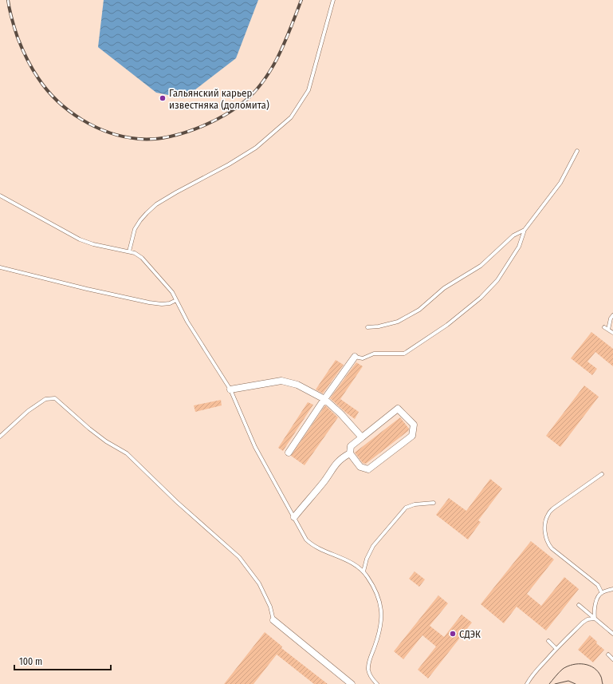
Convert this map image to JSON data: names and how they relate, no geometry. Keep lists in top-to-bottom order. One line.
{"places":["Гальянский карьер известняка (доломита)","СДЭК"],"scale_bar":"100 m"}
